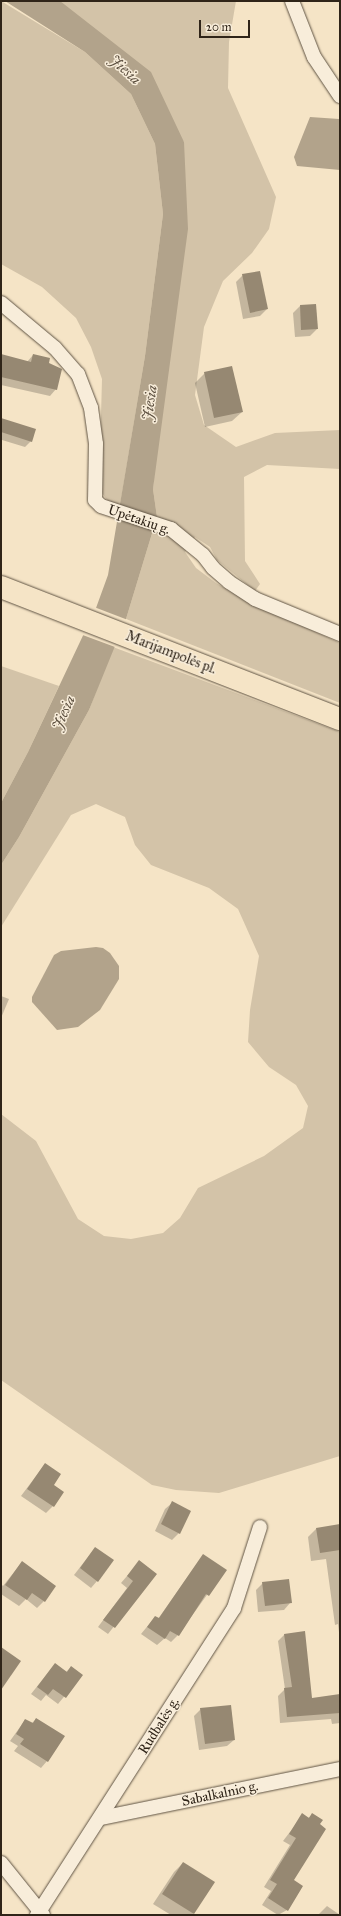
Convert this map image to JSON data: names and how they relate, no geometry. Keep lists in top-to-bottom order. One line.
{"streets":{"main road":["Marijampolės pl."],"street":["Upėtakių g.","Rudbalės g.","Sabalkalnio g."]},"crossings":[["Rudbalės g.","Sabalkalnio g."]],"water":["Jiesia"],"scale_bar":"20 m"}
